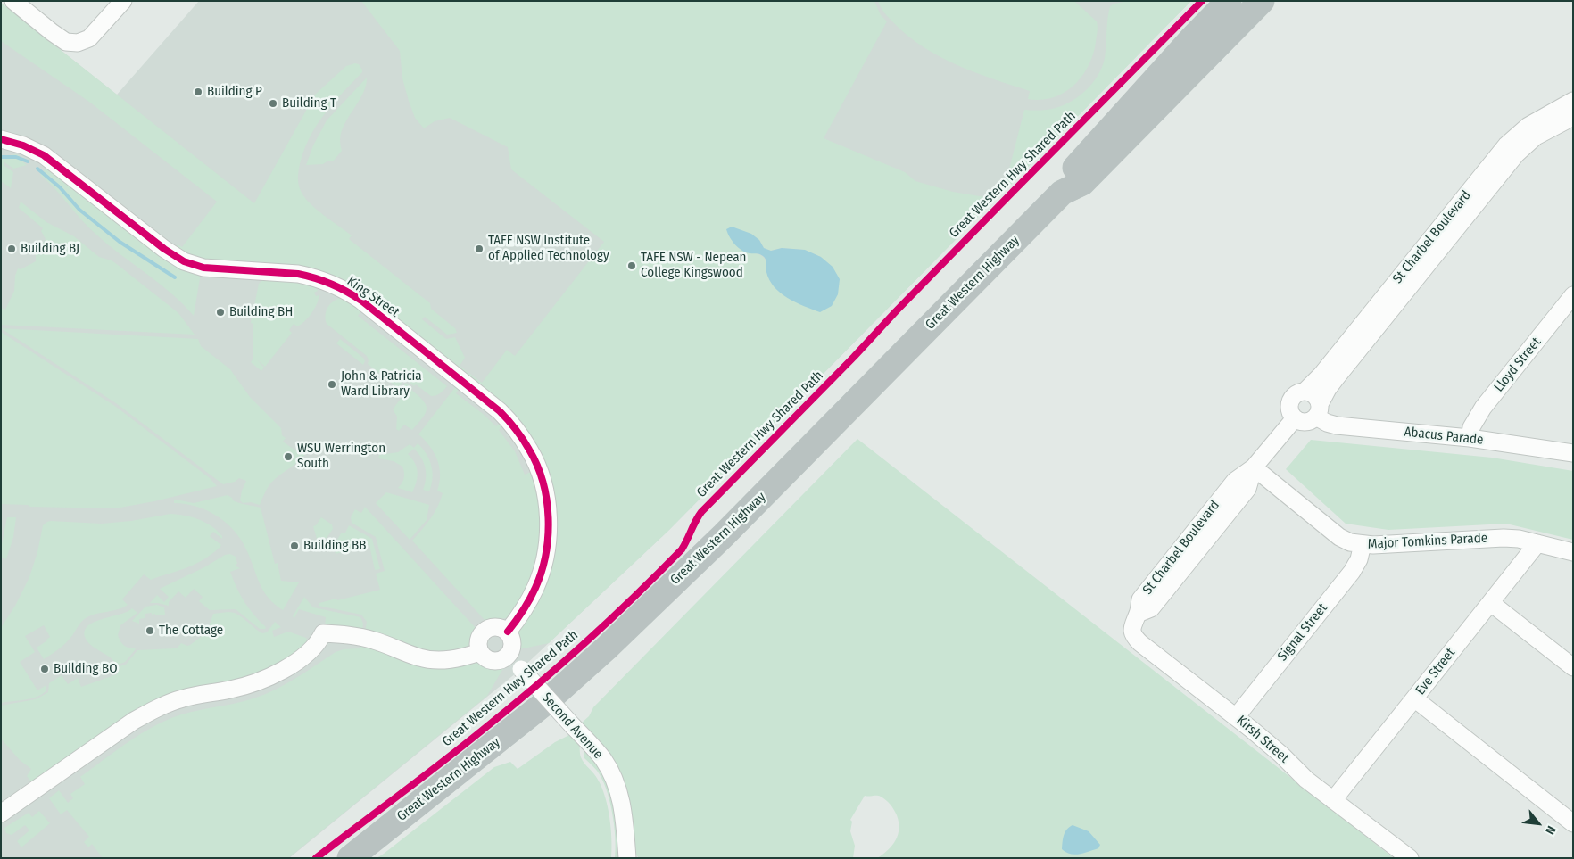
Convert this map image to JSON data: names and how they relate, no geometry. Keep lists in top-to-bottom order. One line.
{"streets":{"highway":["Great Western Highway"],"street":["St Charbel Boulevard","King Street","Lloyd Street","Abacus Parade","Major Tomkins Parade","Signal Street","Eve Street","Second Avenue","Kirsh Street"],"cycle path":["Great Western Hwy Shared Path"]},"crossings":[["St Charbel Boulevard","Abacus Parade"],["St Charbel Boulevard","Major Tomkins Parade"],["St Charbel Boulevard","Kirsh Street"],["King Street","Second Avenue"],["Lloyd Street","Abacus Parade"],["Major Tomkins Parade","Signal Street"],["Major Tomkins Parade","Eve Street"],["Signal Street","Kirsh Street"],["Eve Street","Kirsh Street"]],"places":["Building P","Building T","Building BJ","TAFE NSW Institute of Applied Technology","TAFE NSW - Nepean College Kingswood","Building BH","John & Patricia Ward Library","WSU Werrington South","Building BB","The Cottage","Building BO"],"north":"bottom right"}
